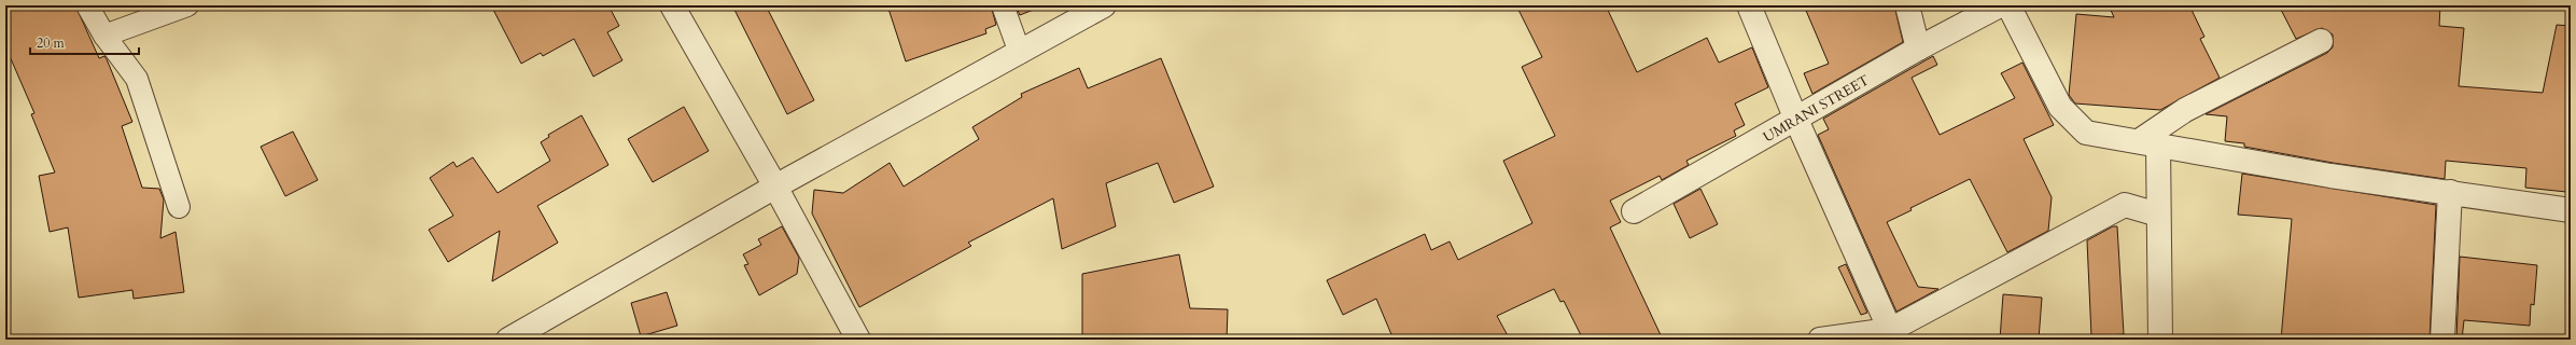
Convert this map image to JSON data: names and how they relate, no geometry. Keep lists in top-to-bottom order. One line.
{"streets":{"street":["UMRANI STREET"]},"scale_bar":"20 m"}
